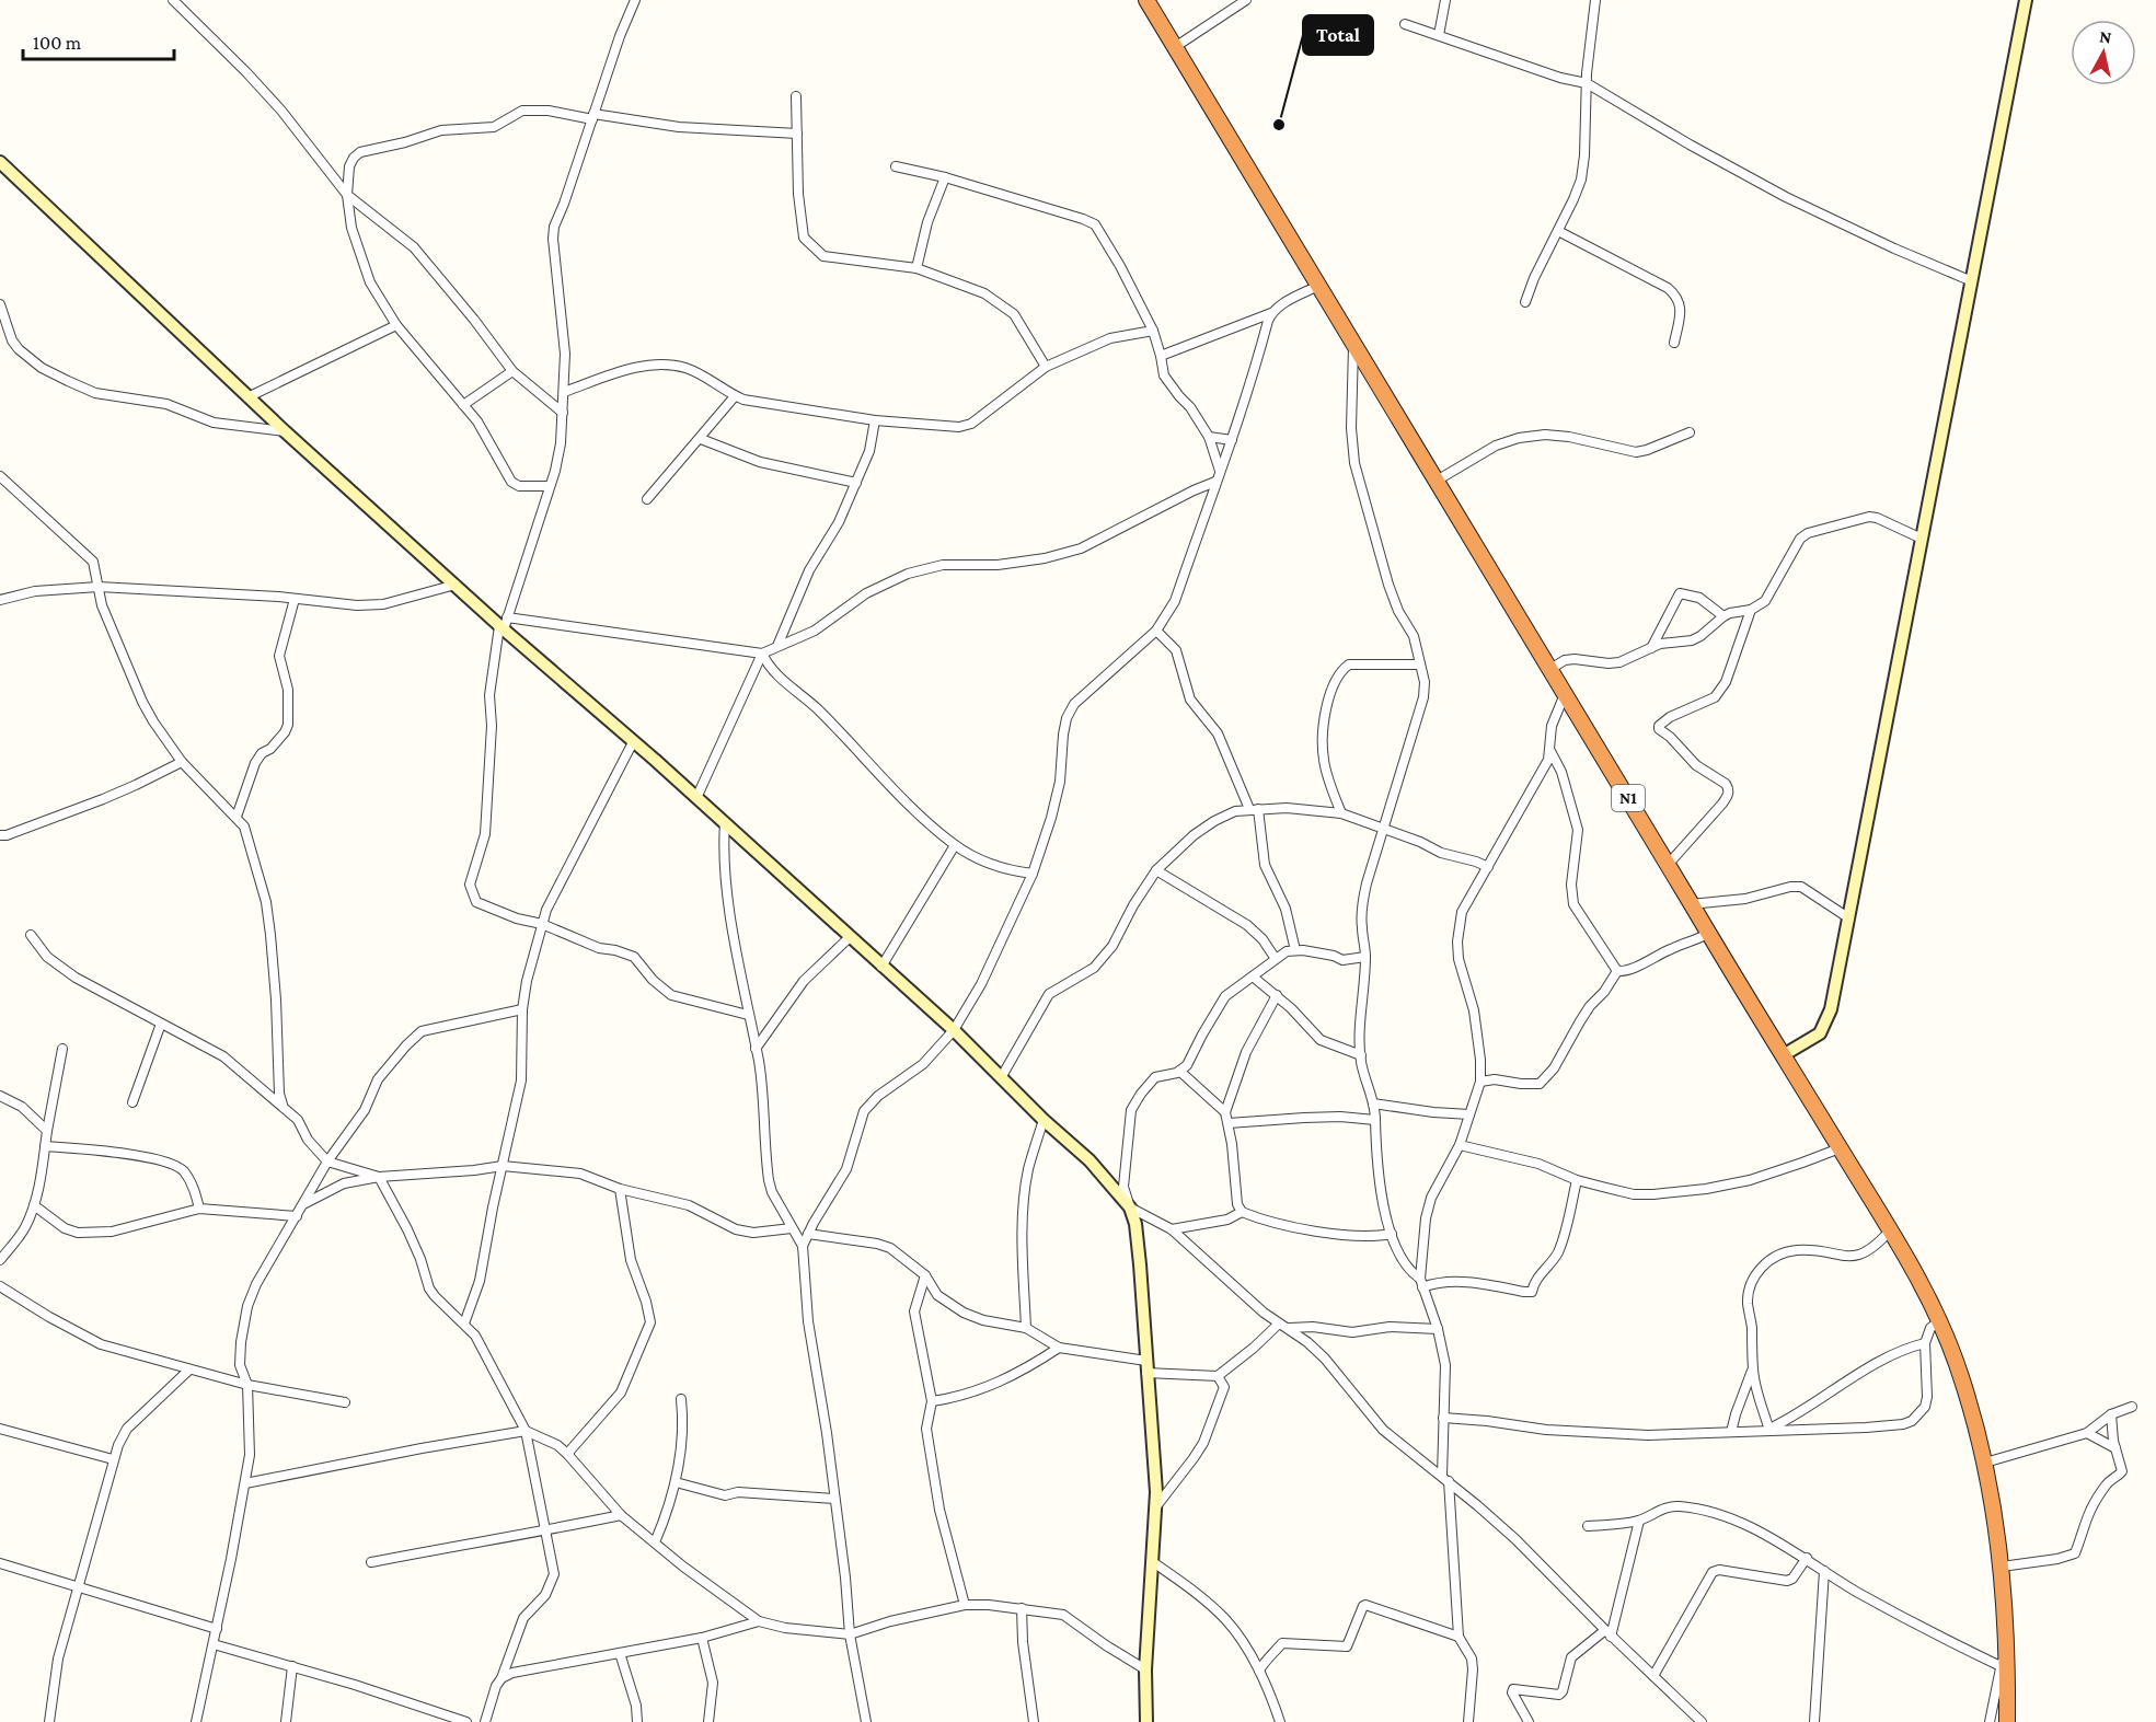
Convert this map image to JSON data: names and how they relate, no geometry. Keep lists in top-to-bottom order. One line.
{"streets":{"highway":["N1"]},"places":["Total"],"scale_bar":"100 m","north":"top"}
